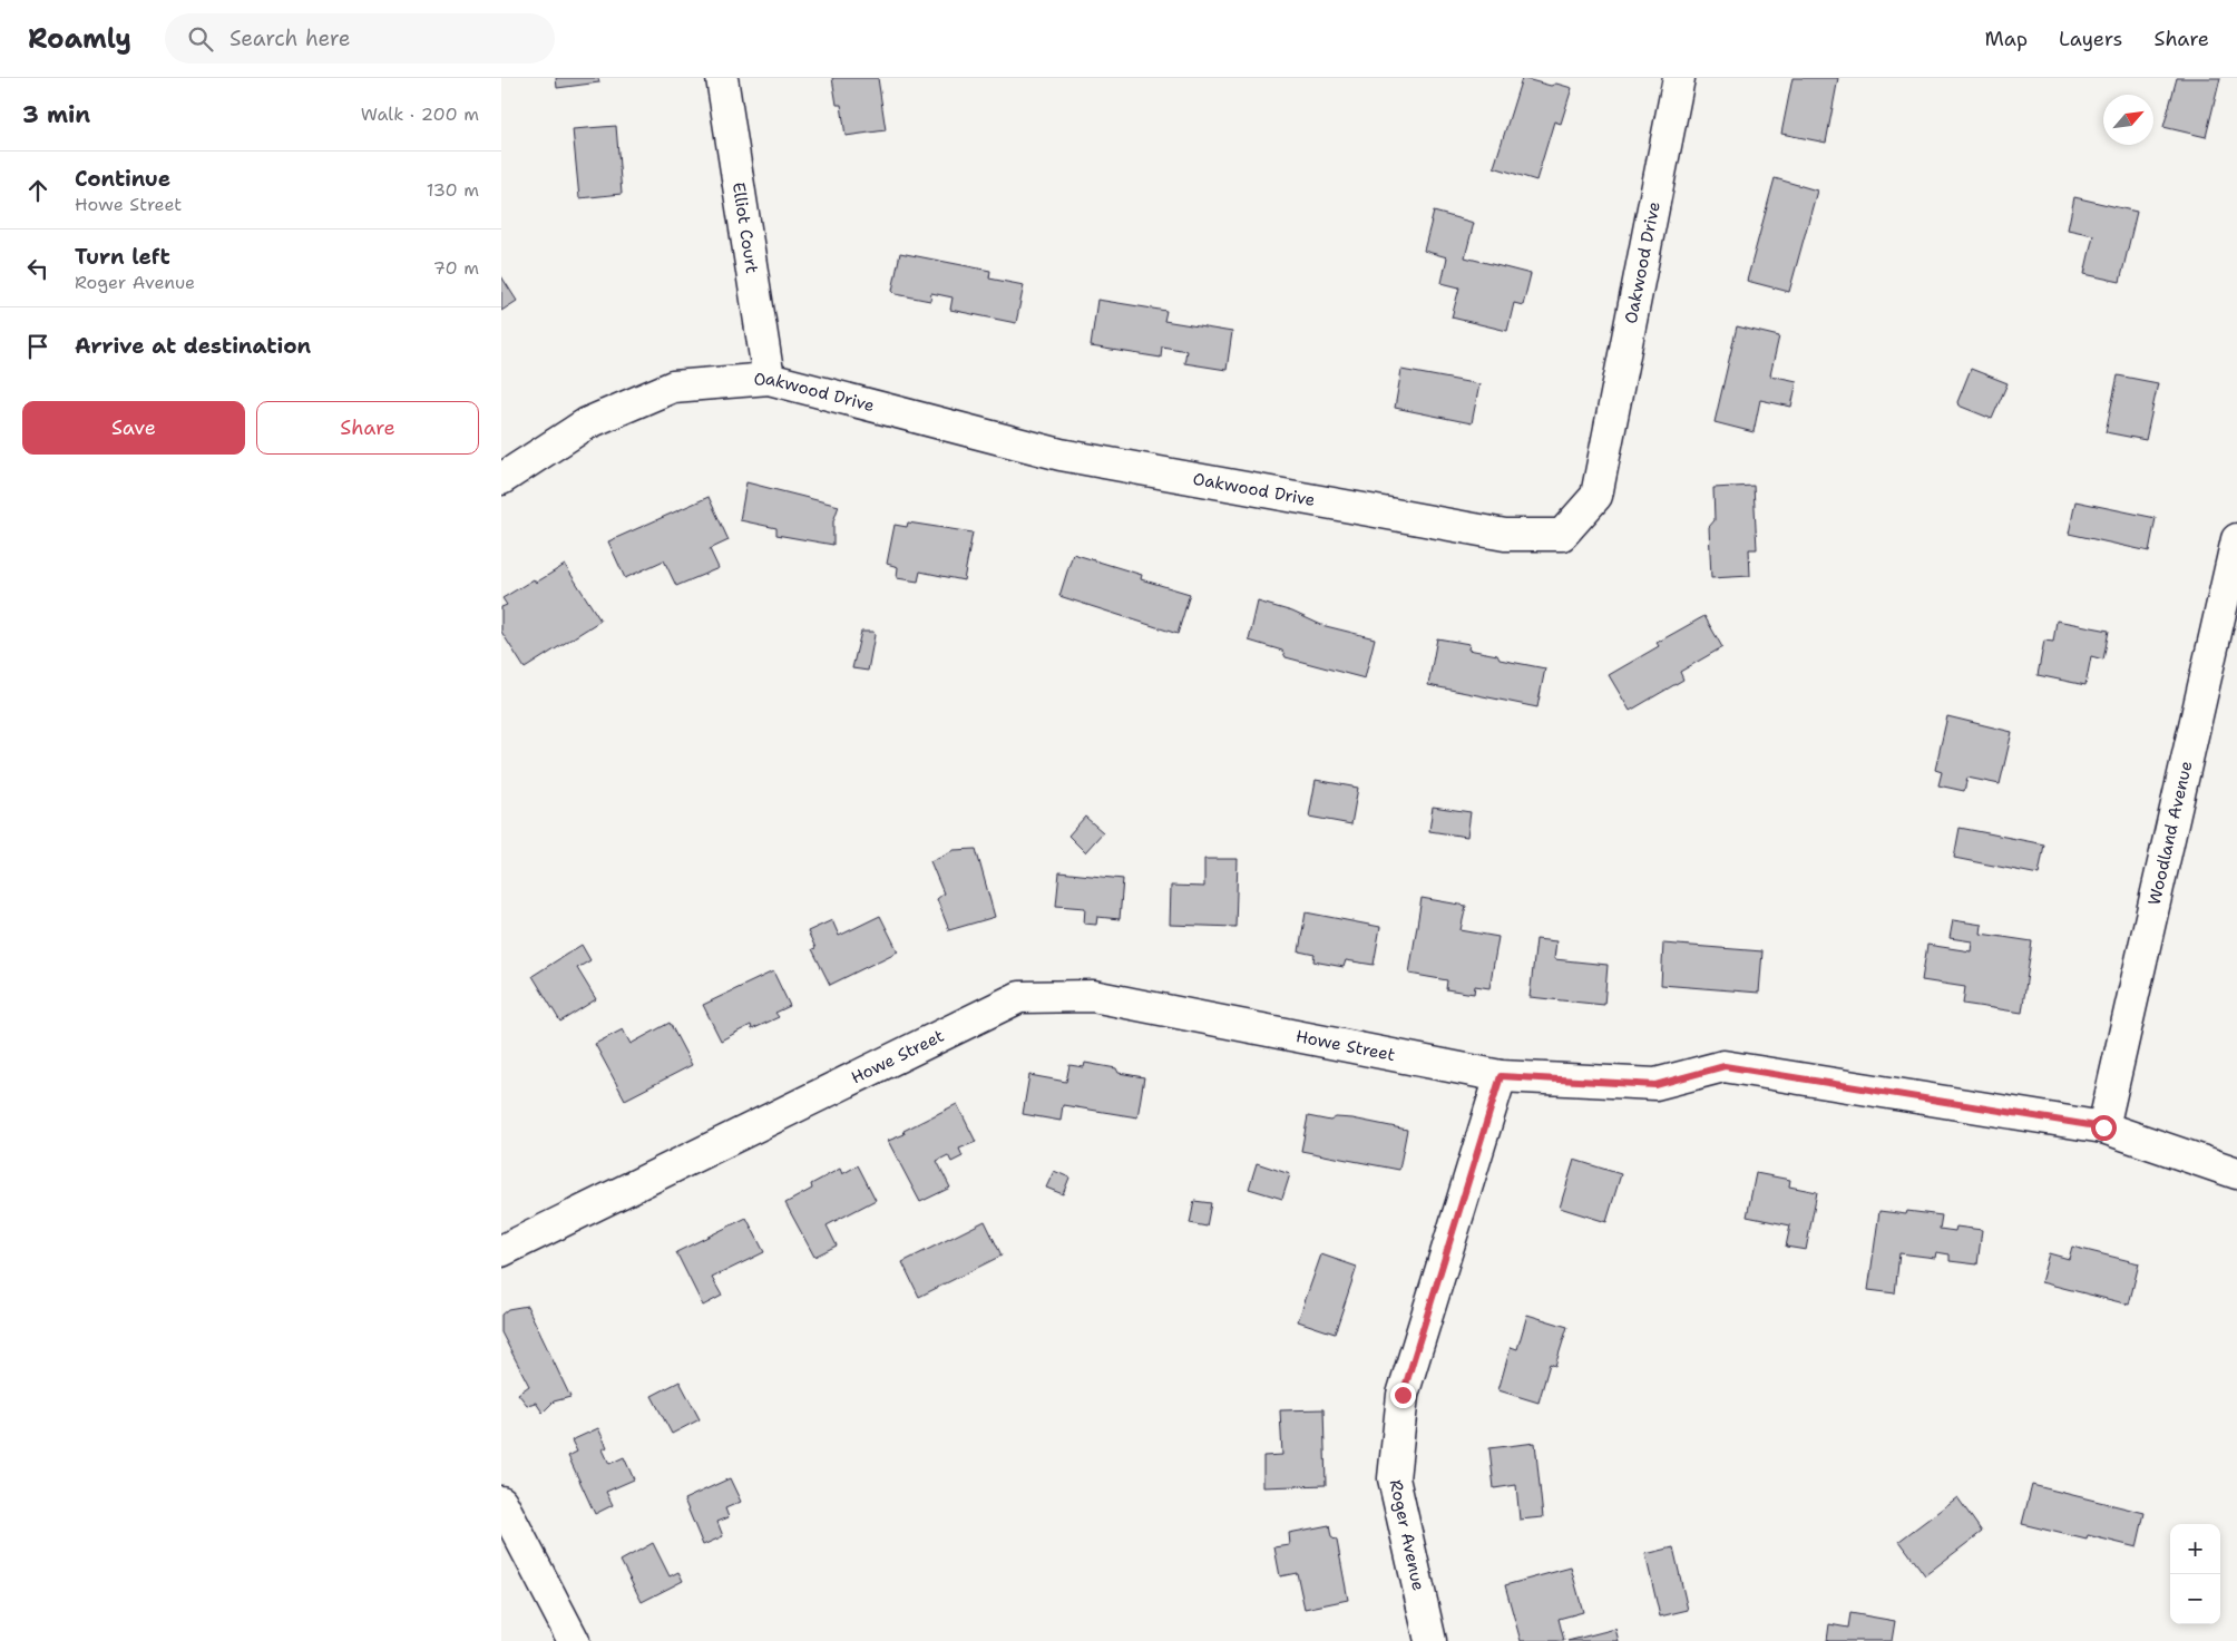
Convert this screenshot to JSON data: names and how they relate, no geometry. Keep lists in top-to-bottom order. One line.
{"streets":{"street":["Elliot Court","Oakwood Drive","Woodland Avenue","Howe Street","Roger Avenue"]},"crossings":[["Elliot Court","Oakwood Drive"],["Woodland Avenue","Howe Street"],["Howe Street","Roger Avenue"]],"north":"top right","page":{"header":"Roamly","search":"Search here","nav":["Map","Layers","Share"],"heading":["3 min","Walk · 200 m"],"list":[["Continue","Howe Street","130 m"],["Turn left","Roger Avenue","70 m"],"Arrive at destination"],"buttons":["Save","Share"],"map_buttons":["+","−"]}}
